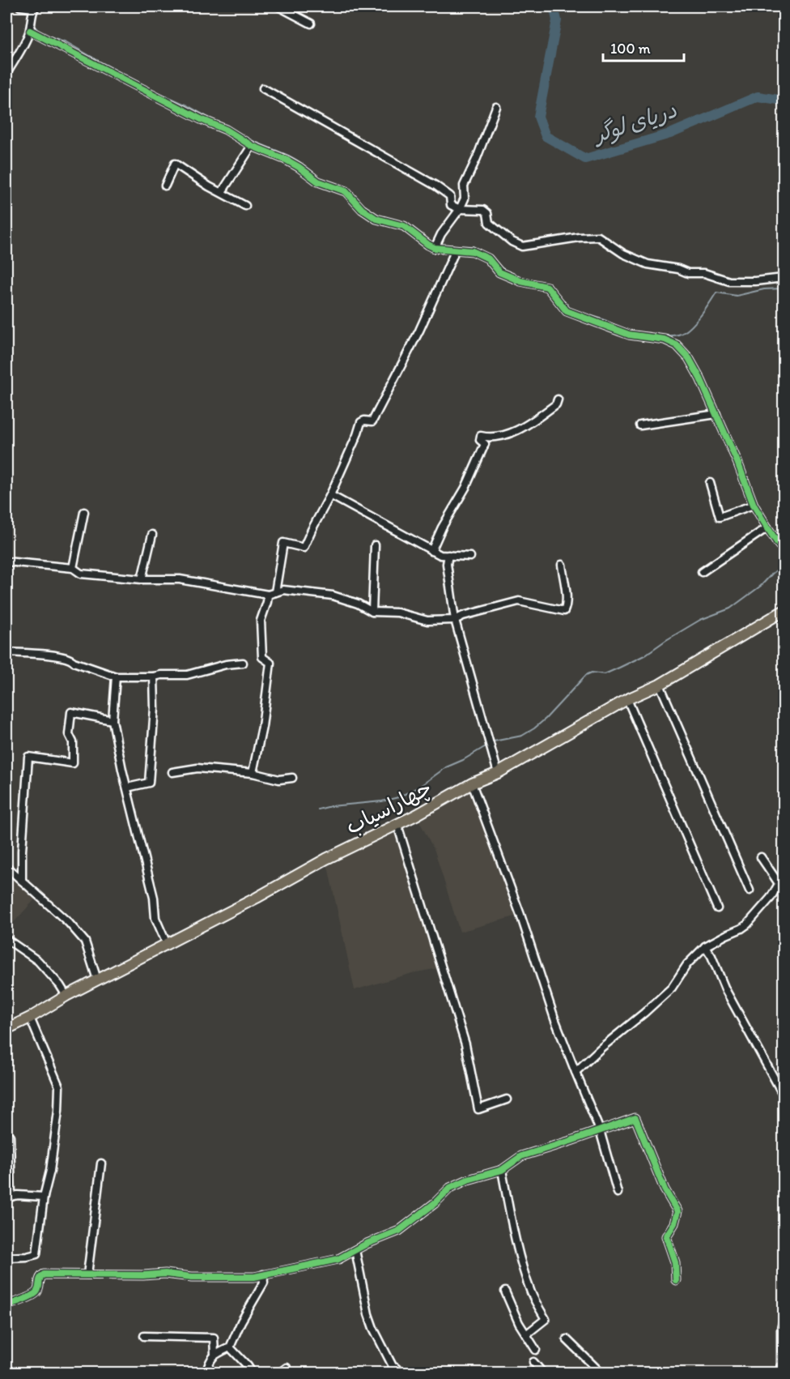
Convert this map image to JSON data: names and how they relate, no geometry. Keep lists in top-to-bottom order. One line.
{"streets":{"highway":["چهاراسیاب"]},"water":["دریای لوگر"],"scale_bar":"100 m"}
